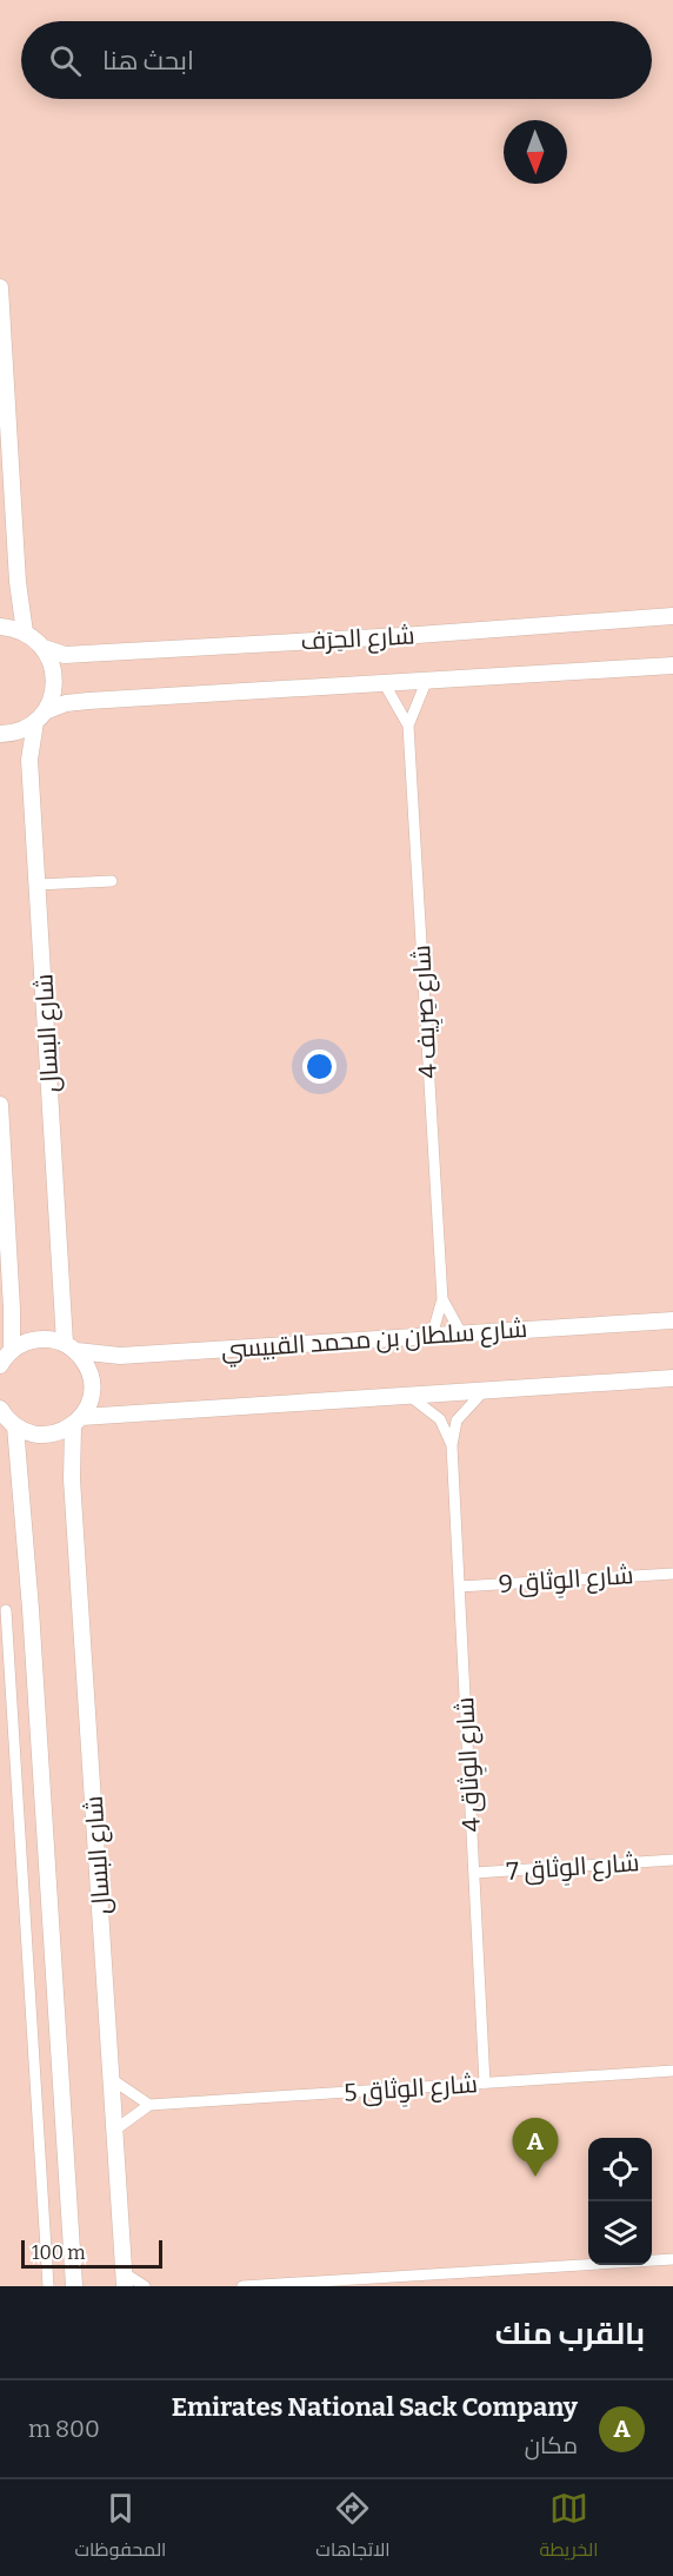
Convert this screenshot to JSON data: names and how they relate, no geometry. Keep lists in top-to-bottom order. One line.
{"streets":{"street":["شارع الحِرَف","شارع صِرِيف 4","شارع البسال","شارع سلطان بن محمد القبيسي","شارع الوِثاق 9","شارع الوِثاق 4","شارع الوِثاق 7","شارع الوِثاق 5"]},"crossings":[["شارع الحِرَف","شارع صِرِيف 4"],["شارع الحِرَف","شارع البسال"],["شارع صِرِيف 4","شارع سلطان بن محمد القبيسي"],["شارع البسال","شارع سلطان بن محمد القبيسي"],["شارع الوِثاق 9","شارع الوِثاق 4"],["شارع الوِثاق 4","شارع الوِثاق 7"],["شارع الوِثاق 4","شارع الوِثاق 5"]],"scale_bar":"100 m","north":"bottom","page":{"search":"ابحث هنا","pins":"A","scale":"100 m","heading":"بالقرب منك","list":[{"mark":"A","name":"Emirates National Sack Company","note":"مكان","value":"800 m"}],"nav":["الخريطة","الاتجاهات","المحفوظات"]}}
